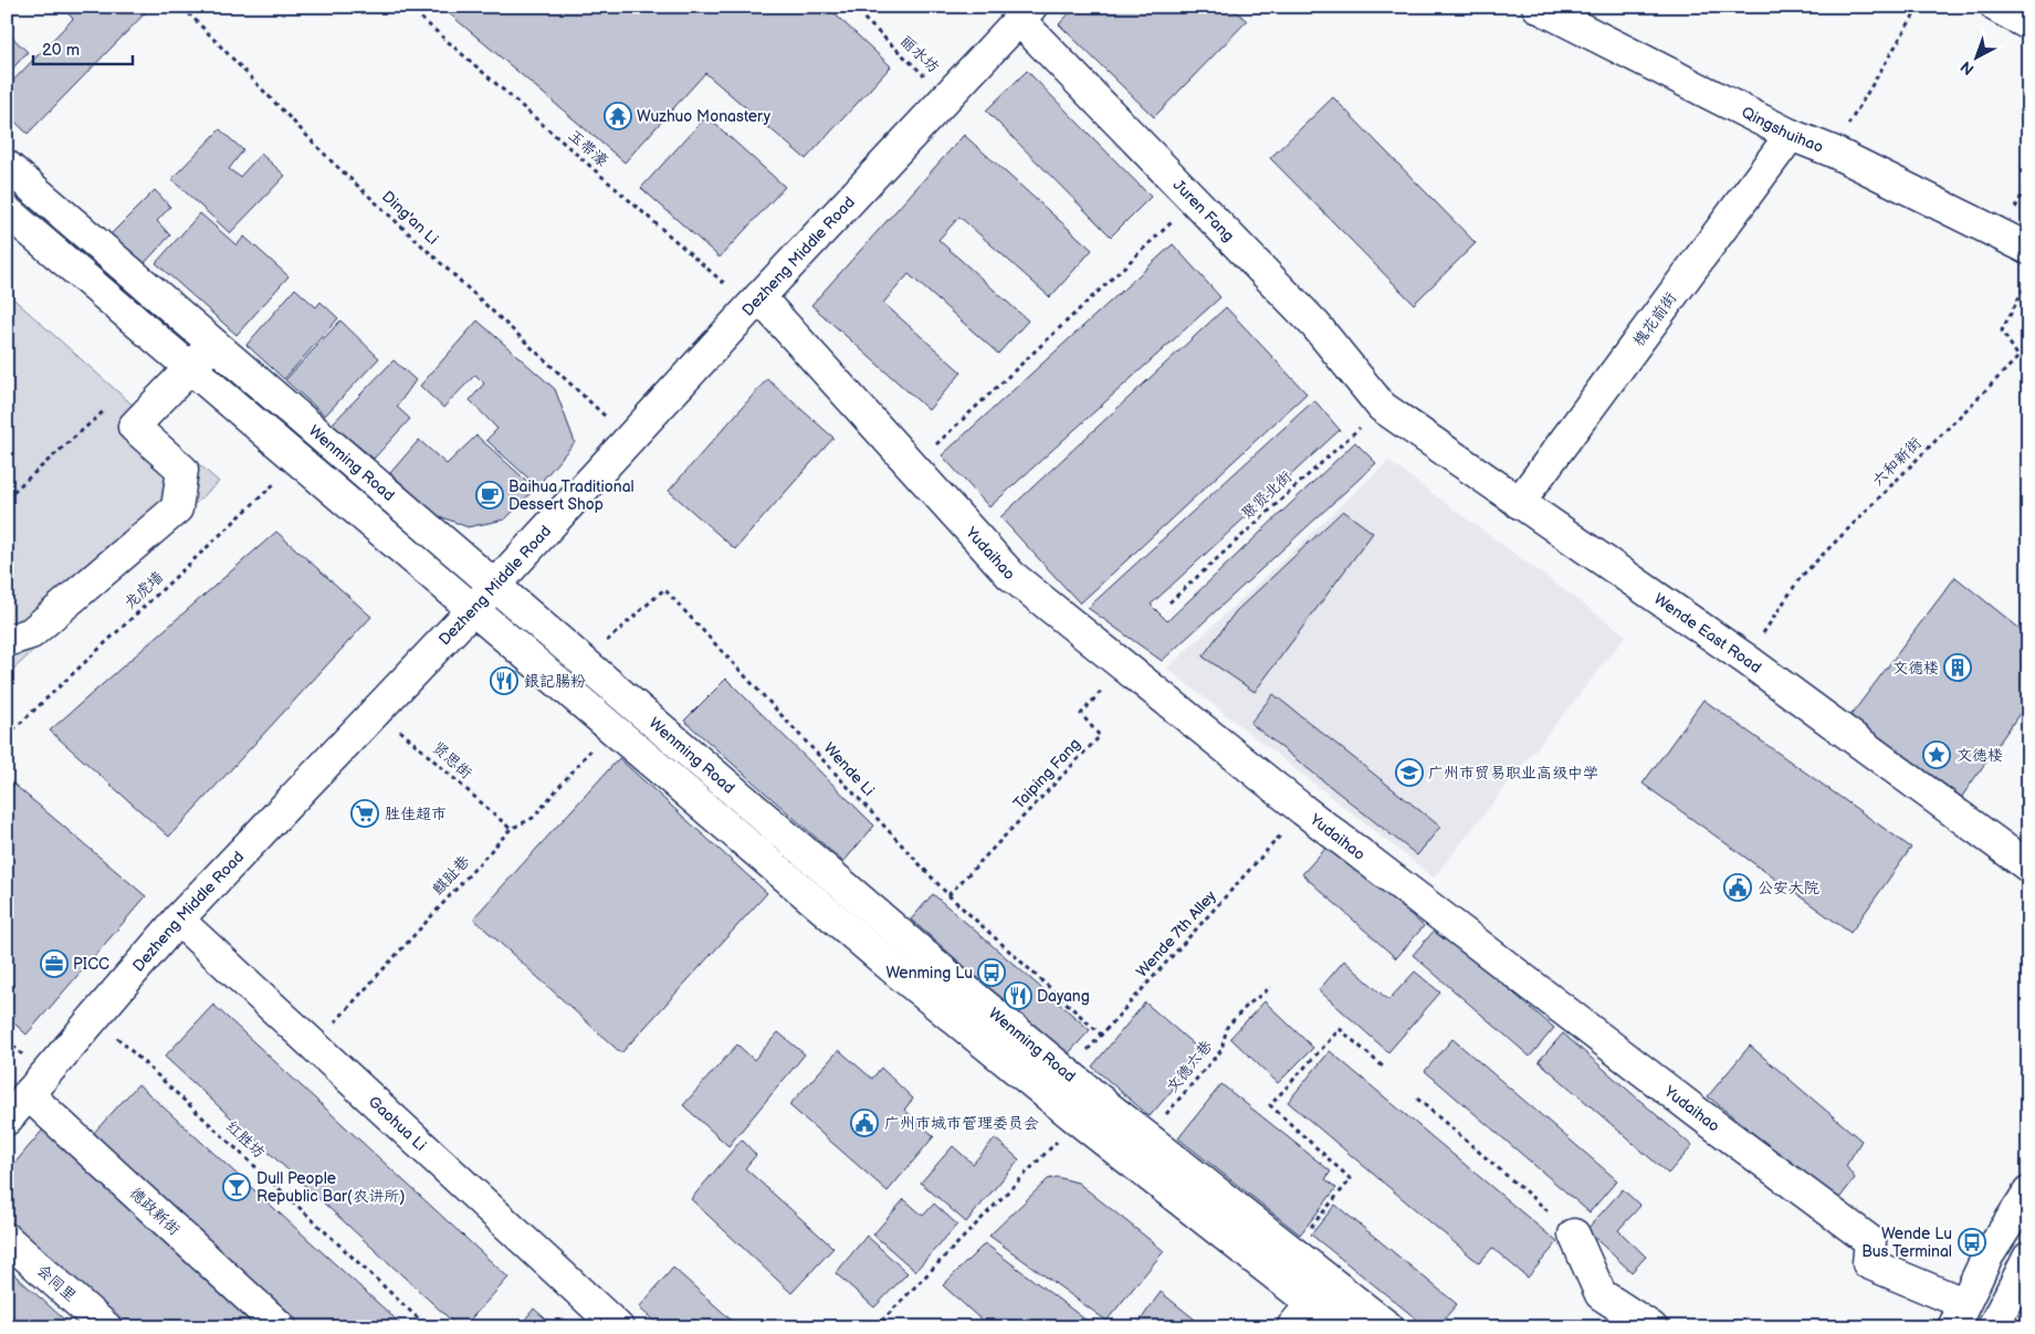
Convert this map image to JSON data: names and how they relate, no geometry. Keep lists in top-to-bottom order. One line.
{"streets":{"main road":["Qingshuihao","Juren Fang","Dezheng Middle Road","槐花前街","Wenming Road","Yudaihao","Wende East Road","Gaohua Li","德政新街","会同里"],"path":["丽水坊","玉带濠","Ding'an Li","六和新街","聚贤北街","龙虎墙","贤思街","Wende Li","Taiping Fang","麒趾巷","Wende 7th Alley","文德六巷","红胜坊"]},"crossings":[["丽水坊","Dezheng Middle Road"],["Qingshuihao","槐花前街"],["玉带濠","Dezheng Middle Road"],["玉带濠","Yudaihao"],["Juren Fang","Dezheng Middle Road"],["Juren Fang","聚贤北街"],["Juren Fang","Wende East Road"],["Ding'an Li","Dezheng Middle Road"],["Dezheng Middle Road","Wenming Road"],["Dezheng Middle Road","Yudaihao"],["Dezheng Middle Road","贤思街"],["Dezheng Middle Road","Gaohua Li"],["Dezheng Middle Road","红胜坊"],["Dezheng Middle Road","德政新街"],["槐花前街","Wende East Road"],["六和新街","Wende East Road"],["Wenming Road","龙虎墙"],["Wenming Road","Wende Li"],["Wenming Road","麒趾巷"],["Wenming Road","Wende 7th Alley"],["Wenming Road","文德六巷"],["聚贤北街","Wende East Road"],["Yudaihao","Taiping Fang"],["Yudaihao","Wende 7th Alley"],["贤思街","麒趾巷"],["Wende Li","Taiping Fang"],["Wende Li","Wende 7th Alley"],["麒趾巷","Gaohua Li"]],"places":{"temple":["Wuzhuo Monastery"],"cafe":["Baihua Traditional Dessert Shop"],"building":["文德楼"],"restaurant":["銀記腸粉","Dayang"],"place":["文徳楼"],"school or university":["广州市贸易职业高级中学"],"supermarket":["胜佳超市"],"public building":["公安大院","广州市城市管理委员会"],"office":["PICC"],"bus stop":["Wenming Lu","Wende Lu Bus Terminal"],"bar":["Dull People Republic Bar(农讲所)"]},"scale_bar":"20 m","north":"bottom left"}
